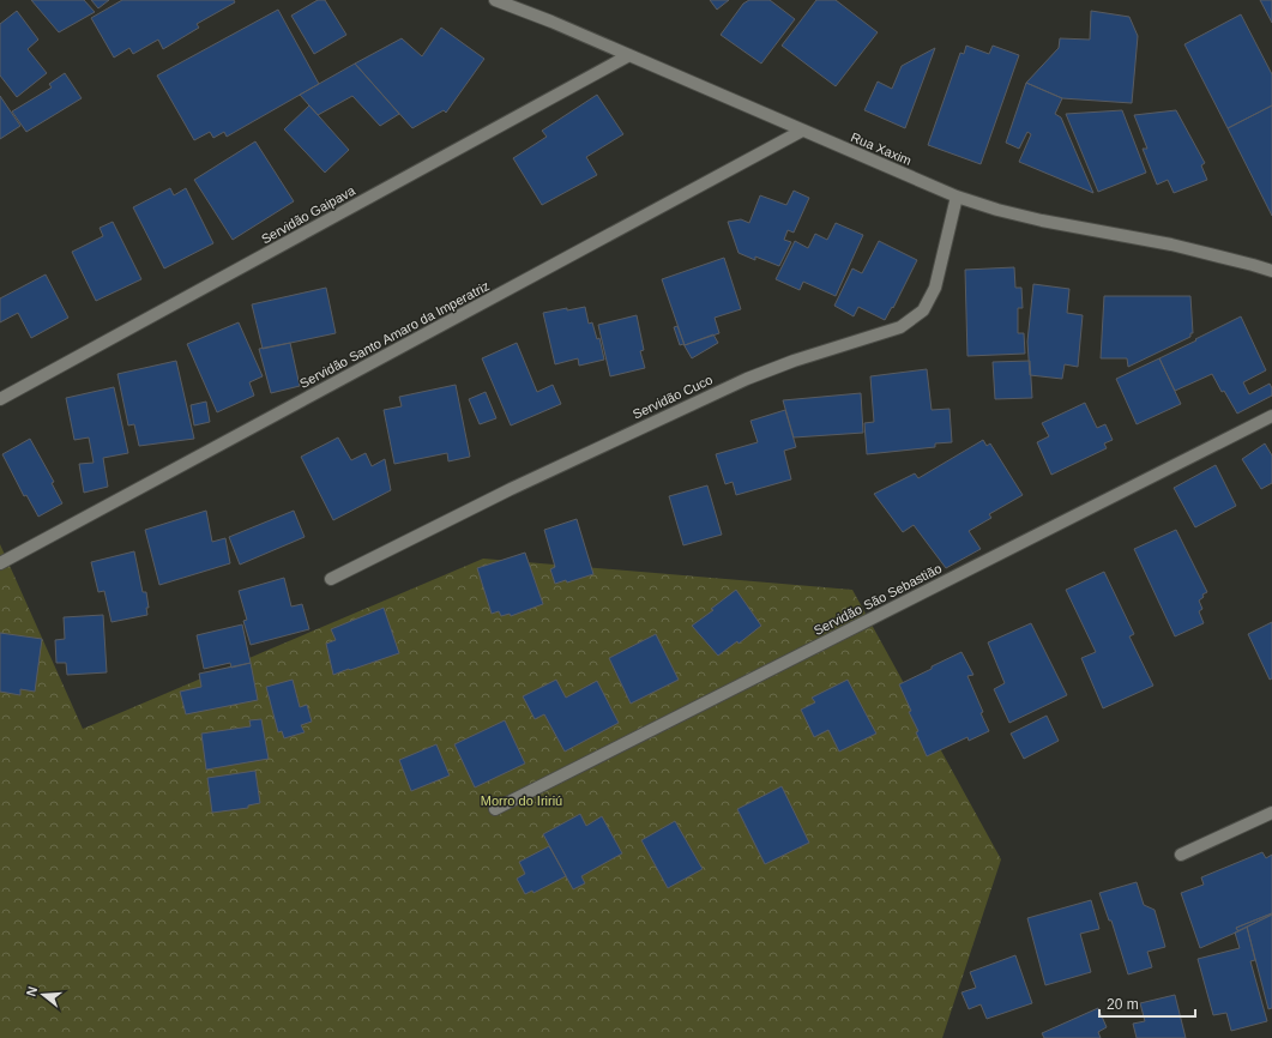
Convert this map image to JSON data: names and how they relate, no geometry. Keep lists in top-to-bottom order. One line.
{"streets":{"street":["Rua Xaxim","Servidão Gaipava","Servidão Santo Amaro da Imperatriz","Servidão Cuco","Servidão São Sebastião"]},"crossings":[["Rua Xaxim","Servidão Gaipava"],["Rua Xaxim","Servidão Santo Amaro da Imperatriz"],["Rua Xaxim","Servidão Cuco"]],"parks":["Morro do Iririú"],"scale_bar":"20 m","north":"left"}
